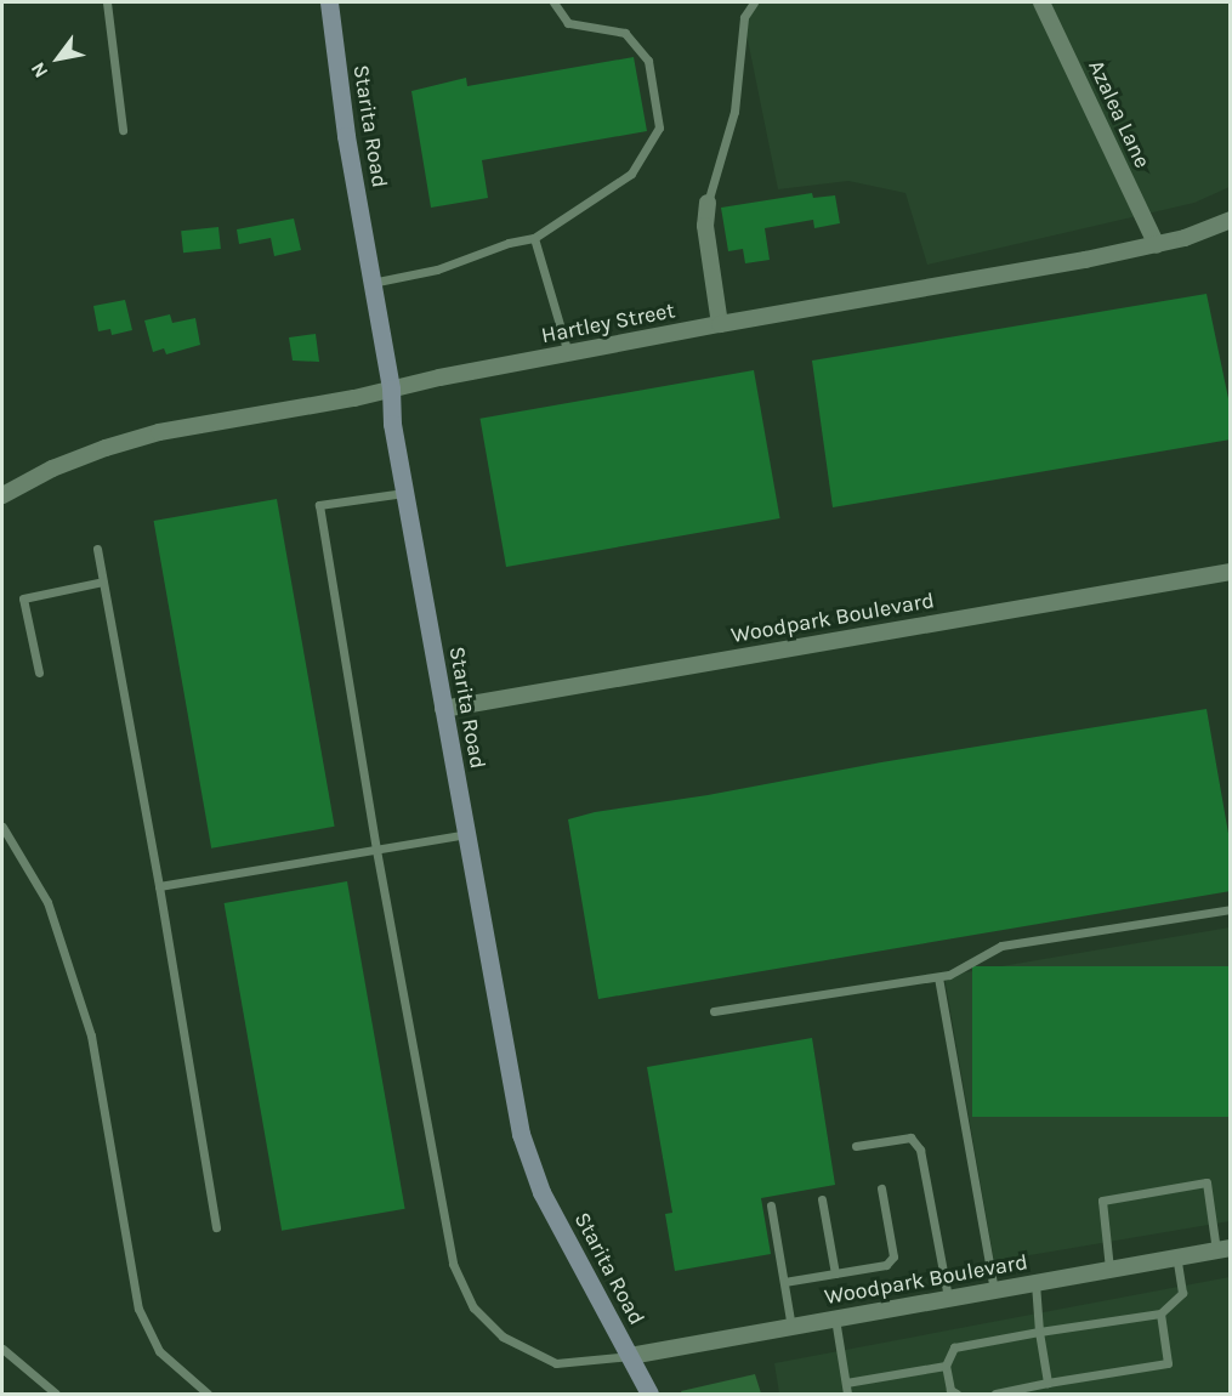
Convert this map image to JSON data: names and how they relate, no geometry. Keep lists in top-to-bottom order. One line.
{"streets":{"street":["Azalea Lane","Starita Road","Hartley Street","Woodpark Boulevard"]},"crossings":[["Azalea Lane","Hartley Street"],["Starita Road","Hartley Street"],["Starita Road","Woodpark Boulevard"]],"north":"bottom left"}
